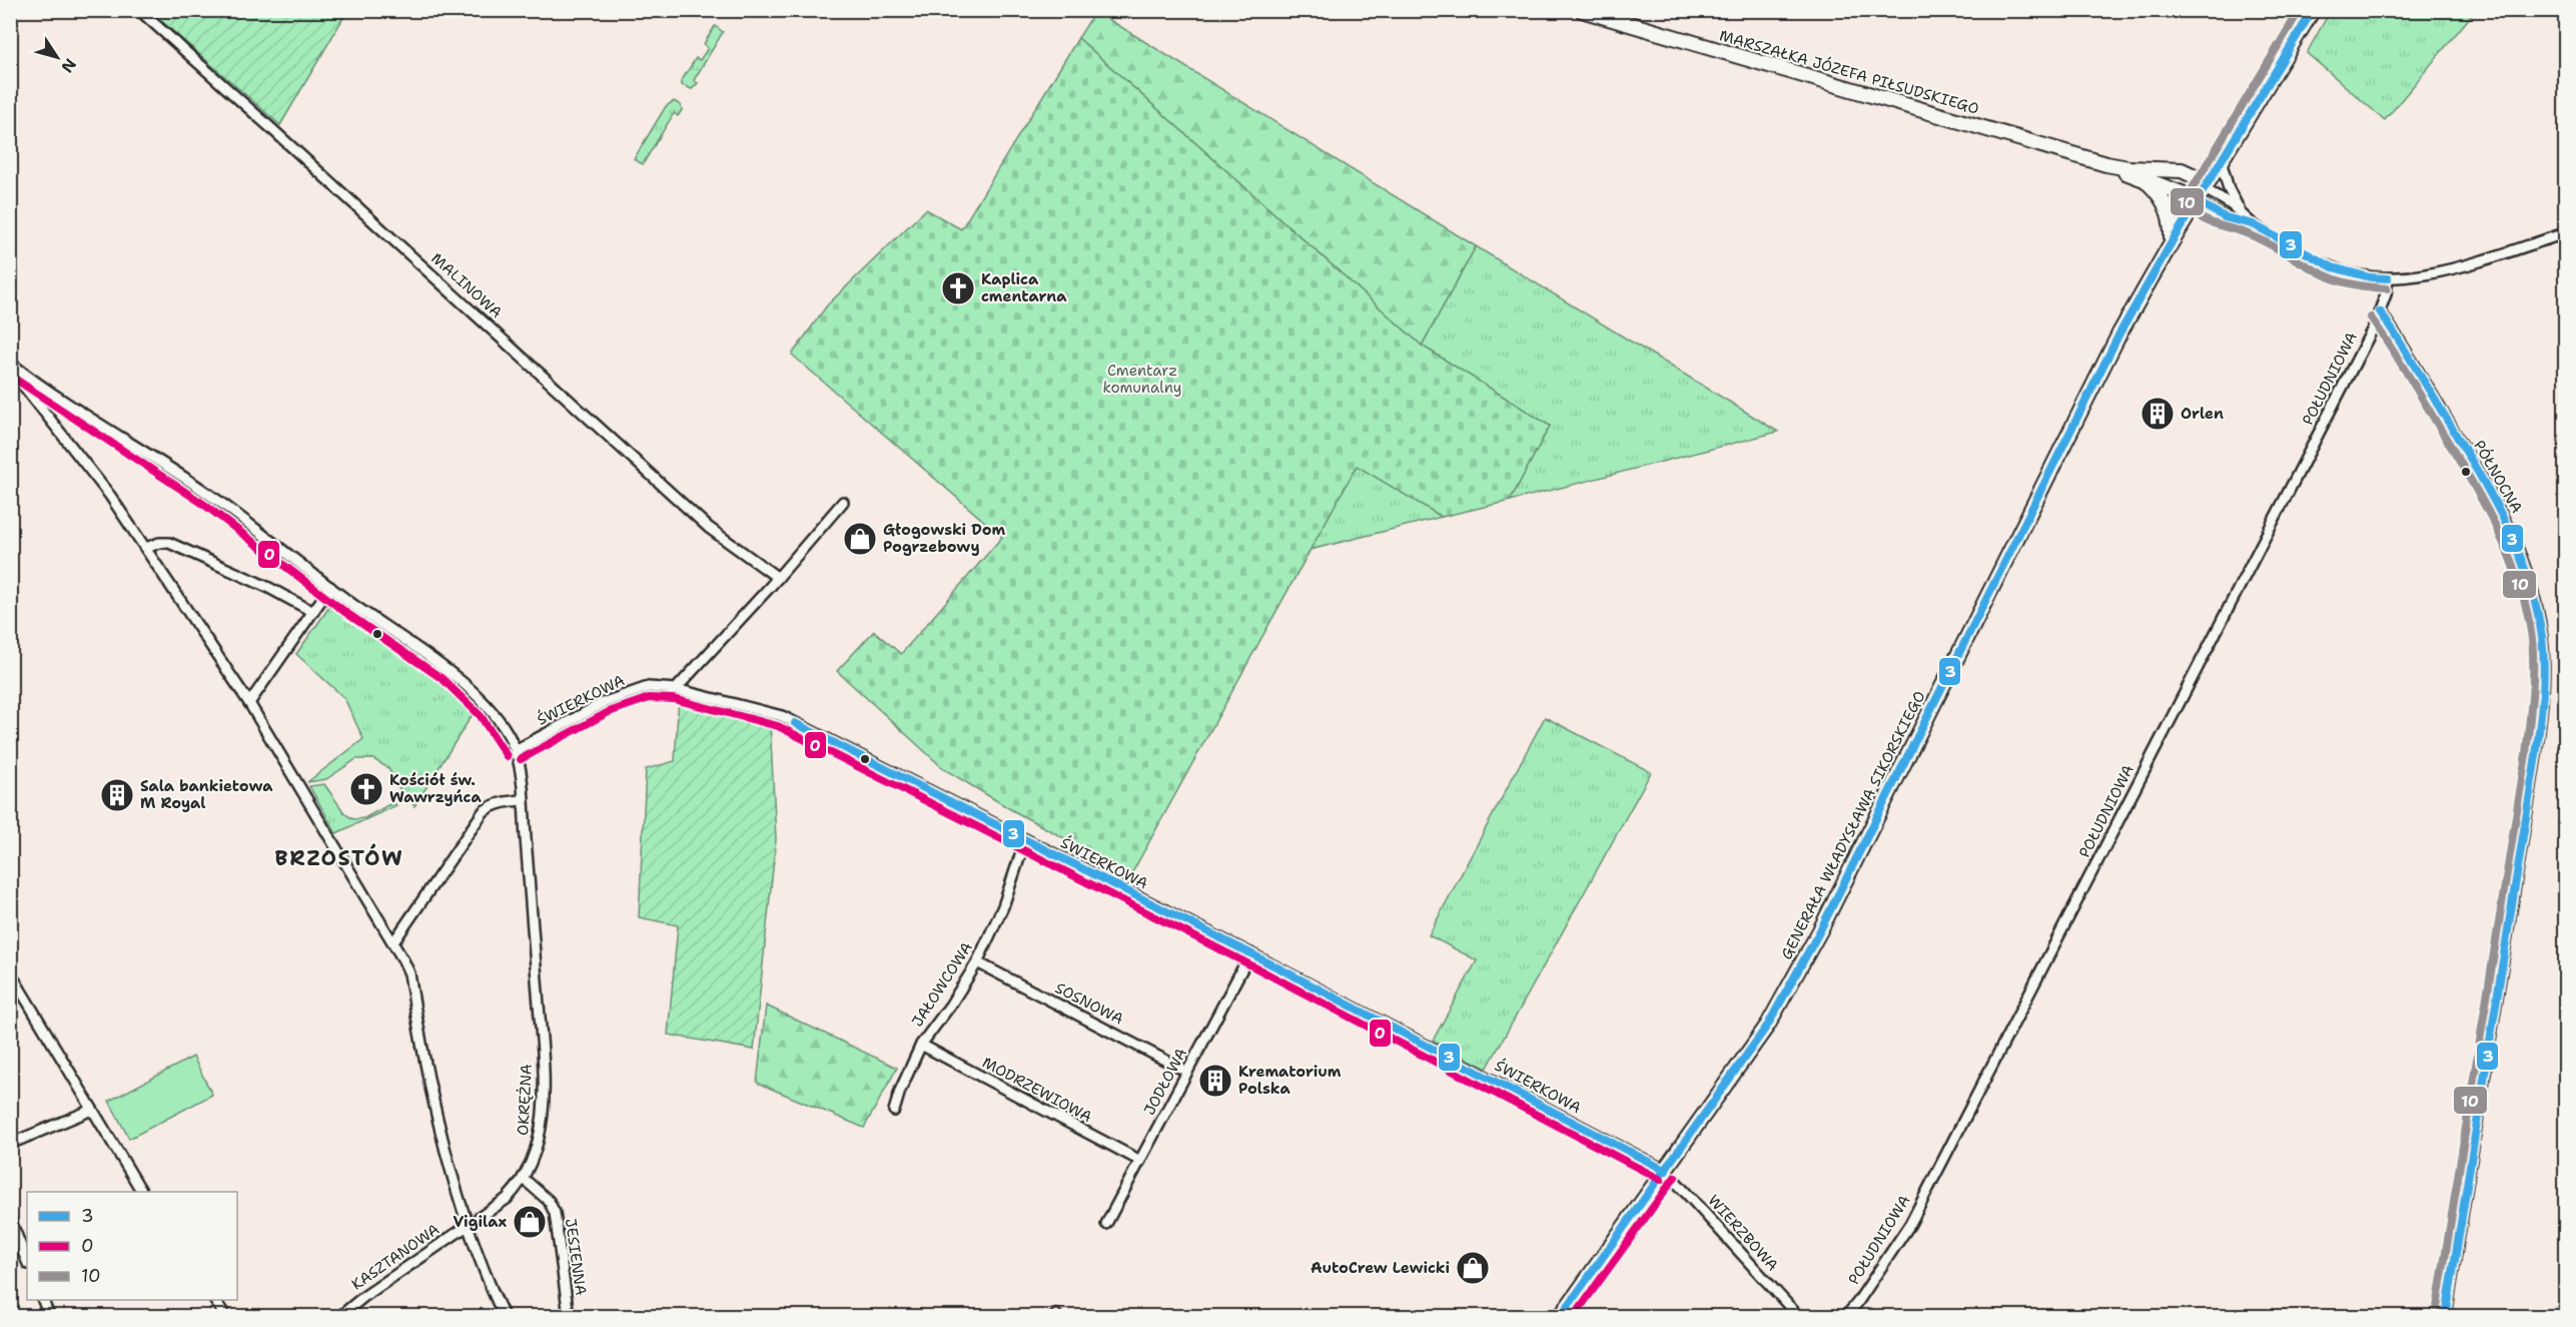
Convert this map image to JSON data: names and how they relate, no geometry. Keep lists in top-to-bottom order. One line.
{"streets":{"street":["MARSZAŁKA JÓZEFA PIŁSUDSKIEGO","MALINOWA","POŁUDNIOWA","PÓŁNOCNA","ŚWIERKOWA","GENERAŁA WŁADYSŁAWA SIKORSKIEGO","JAŁOWCOWA","SOSNOWA","JODŁOWA","MODRZEWIOWA","OKRĘŻNA","WIERZBOWA","KASZTANOWA","JESIENNA"]},"crossings":[["MARSZAŁKA JÓZEFA PIŁSUDSKIEGO","GENERAŁA WŁADYSŁAWA SIKORSKIEGO"],["POŁUDNIOWA","PÓŁNOCNA"],["ŚWIERKOWA","GENERAŁA WŁADYSŁAWA SIKORSKIEGO"],["ŚWIERKOWA","JAŁOWCOWA"],["ŚWIERKOWA","JODŁOWA"],["ŚWIERKOWA","OKRĘŻNA"],["ŚWIERKOWA","WIERZBOWA"],["GENERAŁA WŁADYSŁAWA SIKORSKIEGO","WIERZBOWA"],["JAŁOWCOWA","SOSNOWA"],["JAŁOWCOWA","MODRZEWIOWA"],["SOSNOWA","JODŁOWA"],["JODŁOWA","MODRZEWIOWA"],["OKRĘŻNA","KASZTANOWA"],["OKRĘŻNA","JESIENNA"]],"districts":["BRZOSTÓW"],"parks":["Cmentarz komunalny"],"places":{"church":["Kaplica cmentarna","Kościół św. Wawrzyńca"],"building":["Orlen","Sala bankietowa M Royal","Krematorium Polska"],"shop":["Głogowski Dom Pogrzebowy","Vigilax","AutoCrew Lewicki"]},"lines":["transit line 3","transit line 10","transit line 0"],"legend":["3","0","10"],"north":"bottom right"}
